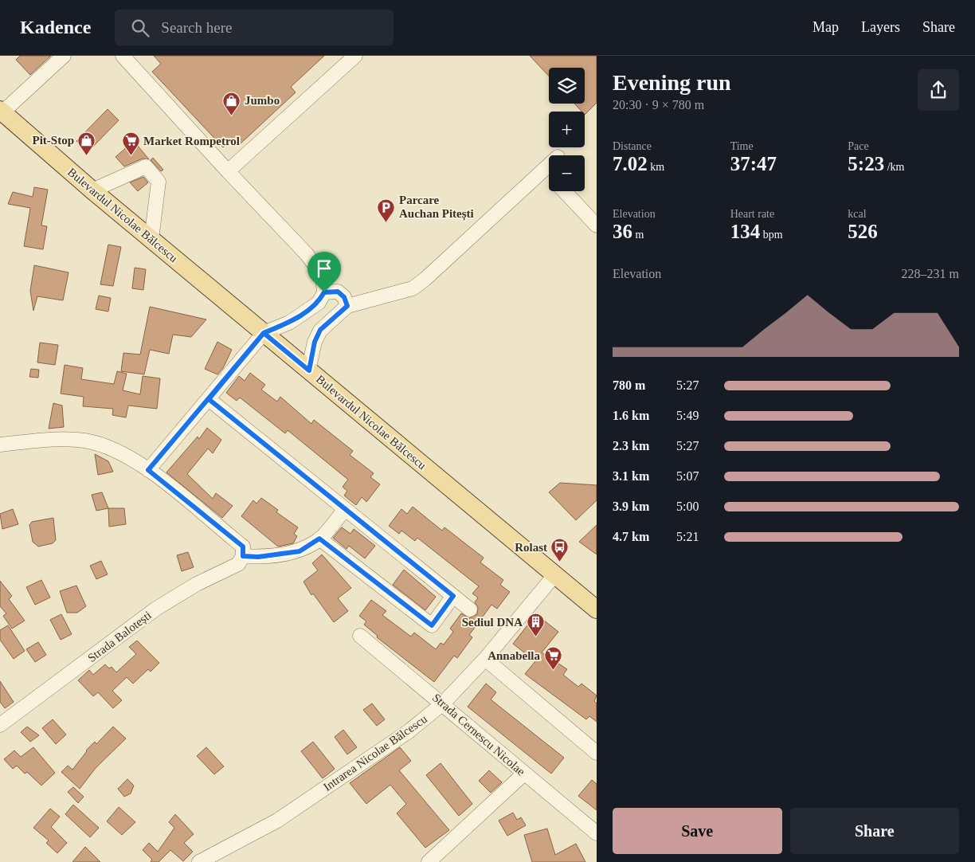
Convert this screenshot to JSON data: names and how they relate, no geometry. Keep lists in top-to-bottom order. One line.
{"streets":{"main road":["Bulevardul Nicolae Bălcescu"],"street":["Strada Balotești","Strada Cernescu Nicolae","Intrarea Nicolae Bălcescu"]},"crossings":[["Bulevardul Nicolae Bălcescu","Intrarea Nicolae Bălcescu"],["Strada Cernescu Nicolae","Intrarea Nicolae Bălcescu"]],"places":{"shop":["Jumbo","Pit-Stop"],"supermarket":["Market Rompetrol","Annabella"],"parking":["Parcare Auchan Pitești"],"bus stop":["Rolast"],"building":["Sediul DNA"]},"page":{"header":"Kadence","search":"Search here","nav":["Map","Layers","Share"],"heading":["Evening run","20:30 · 9 × 780 m"],"map_buttons":["+","−"],"stats":[["Distance","7.02 km"],["Time","37:47"],["Pace","5:23 /km"],["Elevation","36 m"],["Heart rate","134 bpm"],["kcal","526"]],"chart":["Elevation","228–231 m"],"list":[{"name":"780 m","note":"5:27"},{"name":"1.6 km","note":"5:49"},{"name":"2.3 km","note":"5:27"},{"name":"3.1 km","note":"5:07"},{"name":"3.9 km","note":"5:00"},{"name":"4.7 km","note":"5:21"}],"buttons":["Save","Share"]}}
